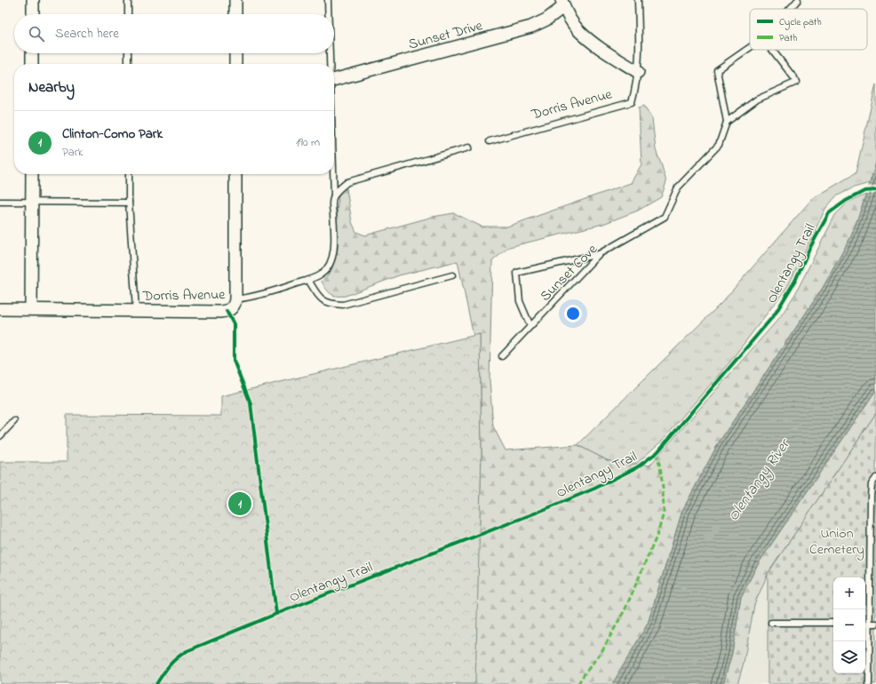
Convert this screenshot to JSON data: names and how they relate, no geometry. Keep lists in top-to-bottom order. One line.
{"streets":{"street":["Sunset Drive","Dorris Avenue"],"lane":["Sunset Cove"],"cycle path":["Olentangy Trail"]},"water":["Olentangy River"],"parks":["Union Cemetery"],"legend":["Cycle path","Path"],"page":{"search":"Search here","heading":"Nearby","list":[{"mark":"1","name":"Clinton-Como Park","note":"Park","value":"190 m"}],"pins":"1","map_buttons":["+","−"]}}
